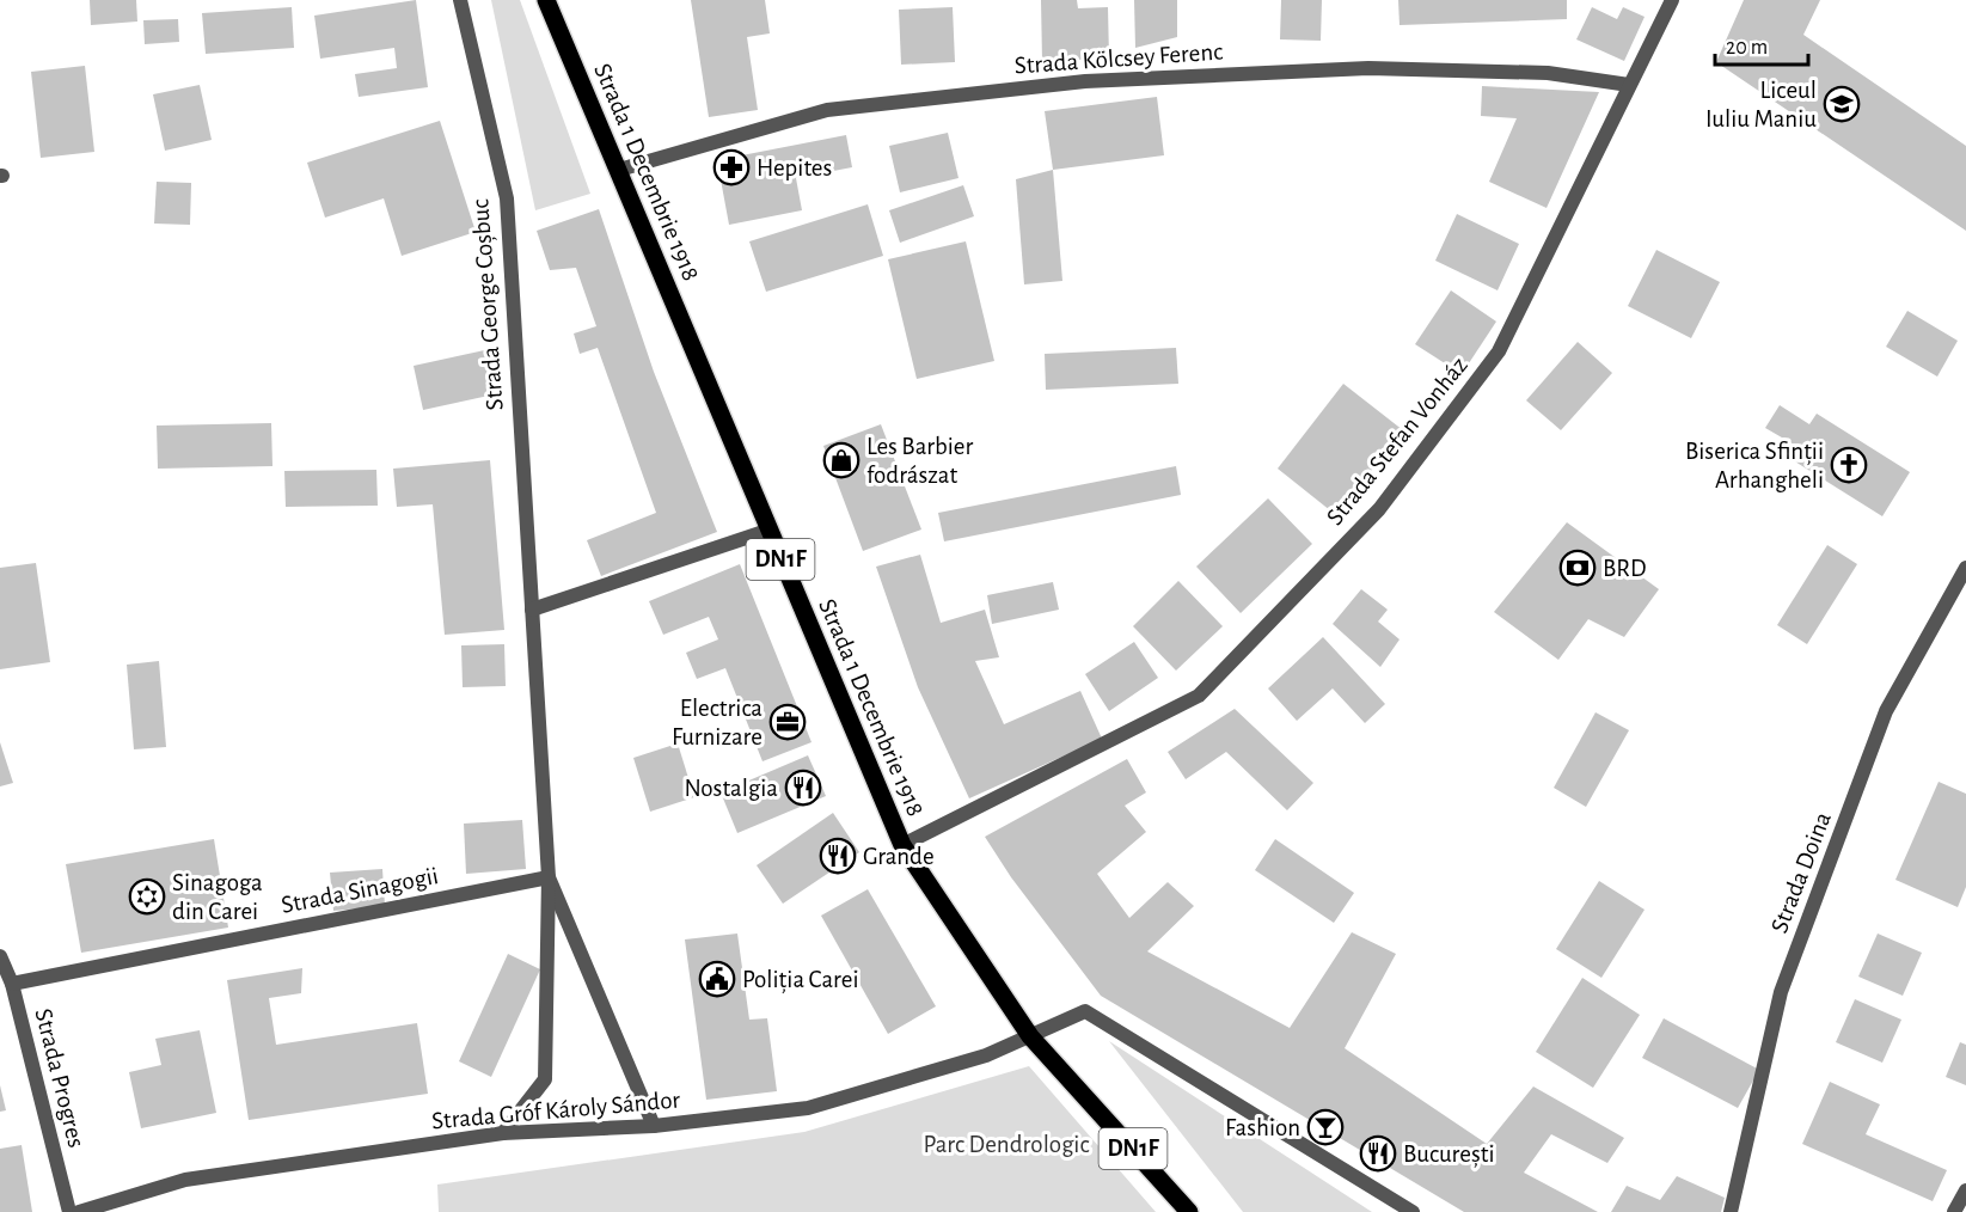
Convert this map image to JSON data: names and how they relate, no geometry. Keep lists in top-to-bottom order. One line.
{"streets":{"main road":["Strada 1 Decembrie 1918","DN1F"],"street":["Strada Kölcsey Ferenc","Strada George Coșbuc","Strada Stefan Vonház","Strada Doina","Strada Sinagogii","Strada Progres","Strada Gróf Károly Sándor"]},"crossings":[["Strada Kölcsey Ferenc","Strada 1 Decembrie 1918"],["Strada Kölcsey Ferenc","Strada Stefan Vonház"],["Strada 1 Decembrie 1918","Strada Stefan Vonház"],["Strada 1 Decembrie 1918","Strada Gróf Károly Sándor"],["Strada George Coșbuc","Strada Sinagogii"],["Strada George Coșbuc","Strada Gróf Károly Sándor"],["Strada Sinagogii","Strada Progres"]],"parks":["Parc Dendrologic"],"places":{"school or university":["Liceul Iuliu Maniu"],"pharmacy":["Hepites"],"shop":["Les Barbier fodrászat"],"church":["Biserica Sfinții Arhangheli"],"bank":["BRD"],"office":["Electrica Furnizare"],"restaurant":["Nostalgia","Grande","București"],"synagogue":["Sinagoga din Carei"],"public building":["Poliția Carei"],"bar":["Fashion"]},"scale_bar":"20 m"}
